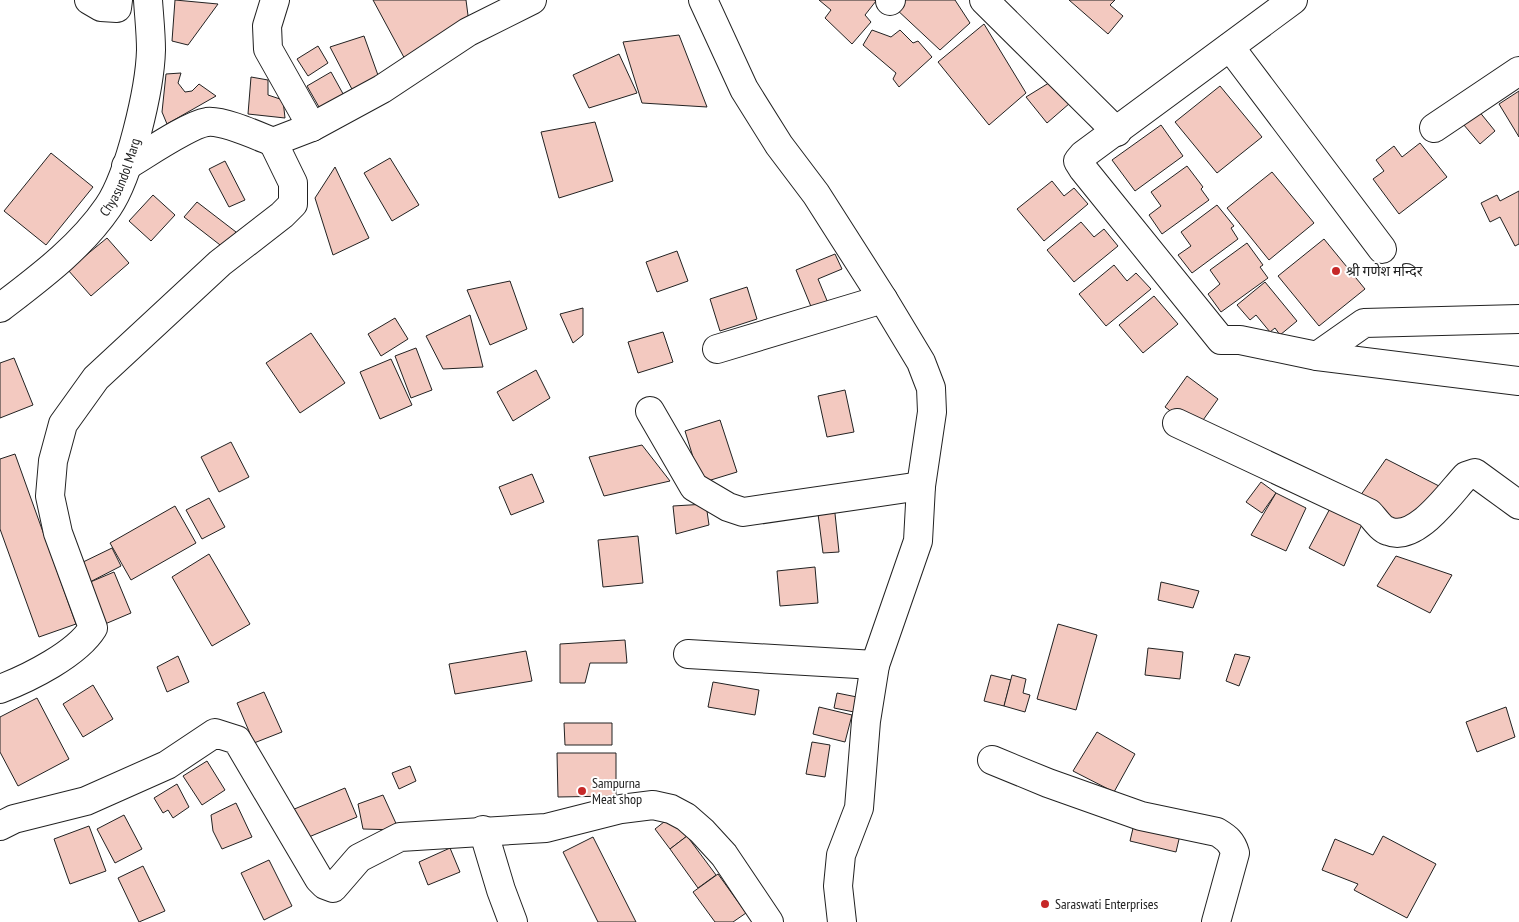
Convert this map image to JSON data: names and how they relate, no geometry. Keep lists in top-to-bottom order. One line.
{"streets":{"street":["Chyasundol Marg"]},"places":["श्री गणेश मन्दिर","Sampurna Meat shop","Saraswati Enterprises"]}
